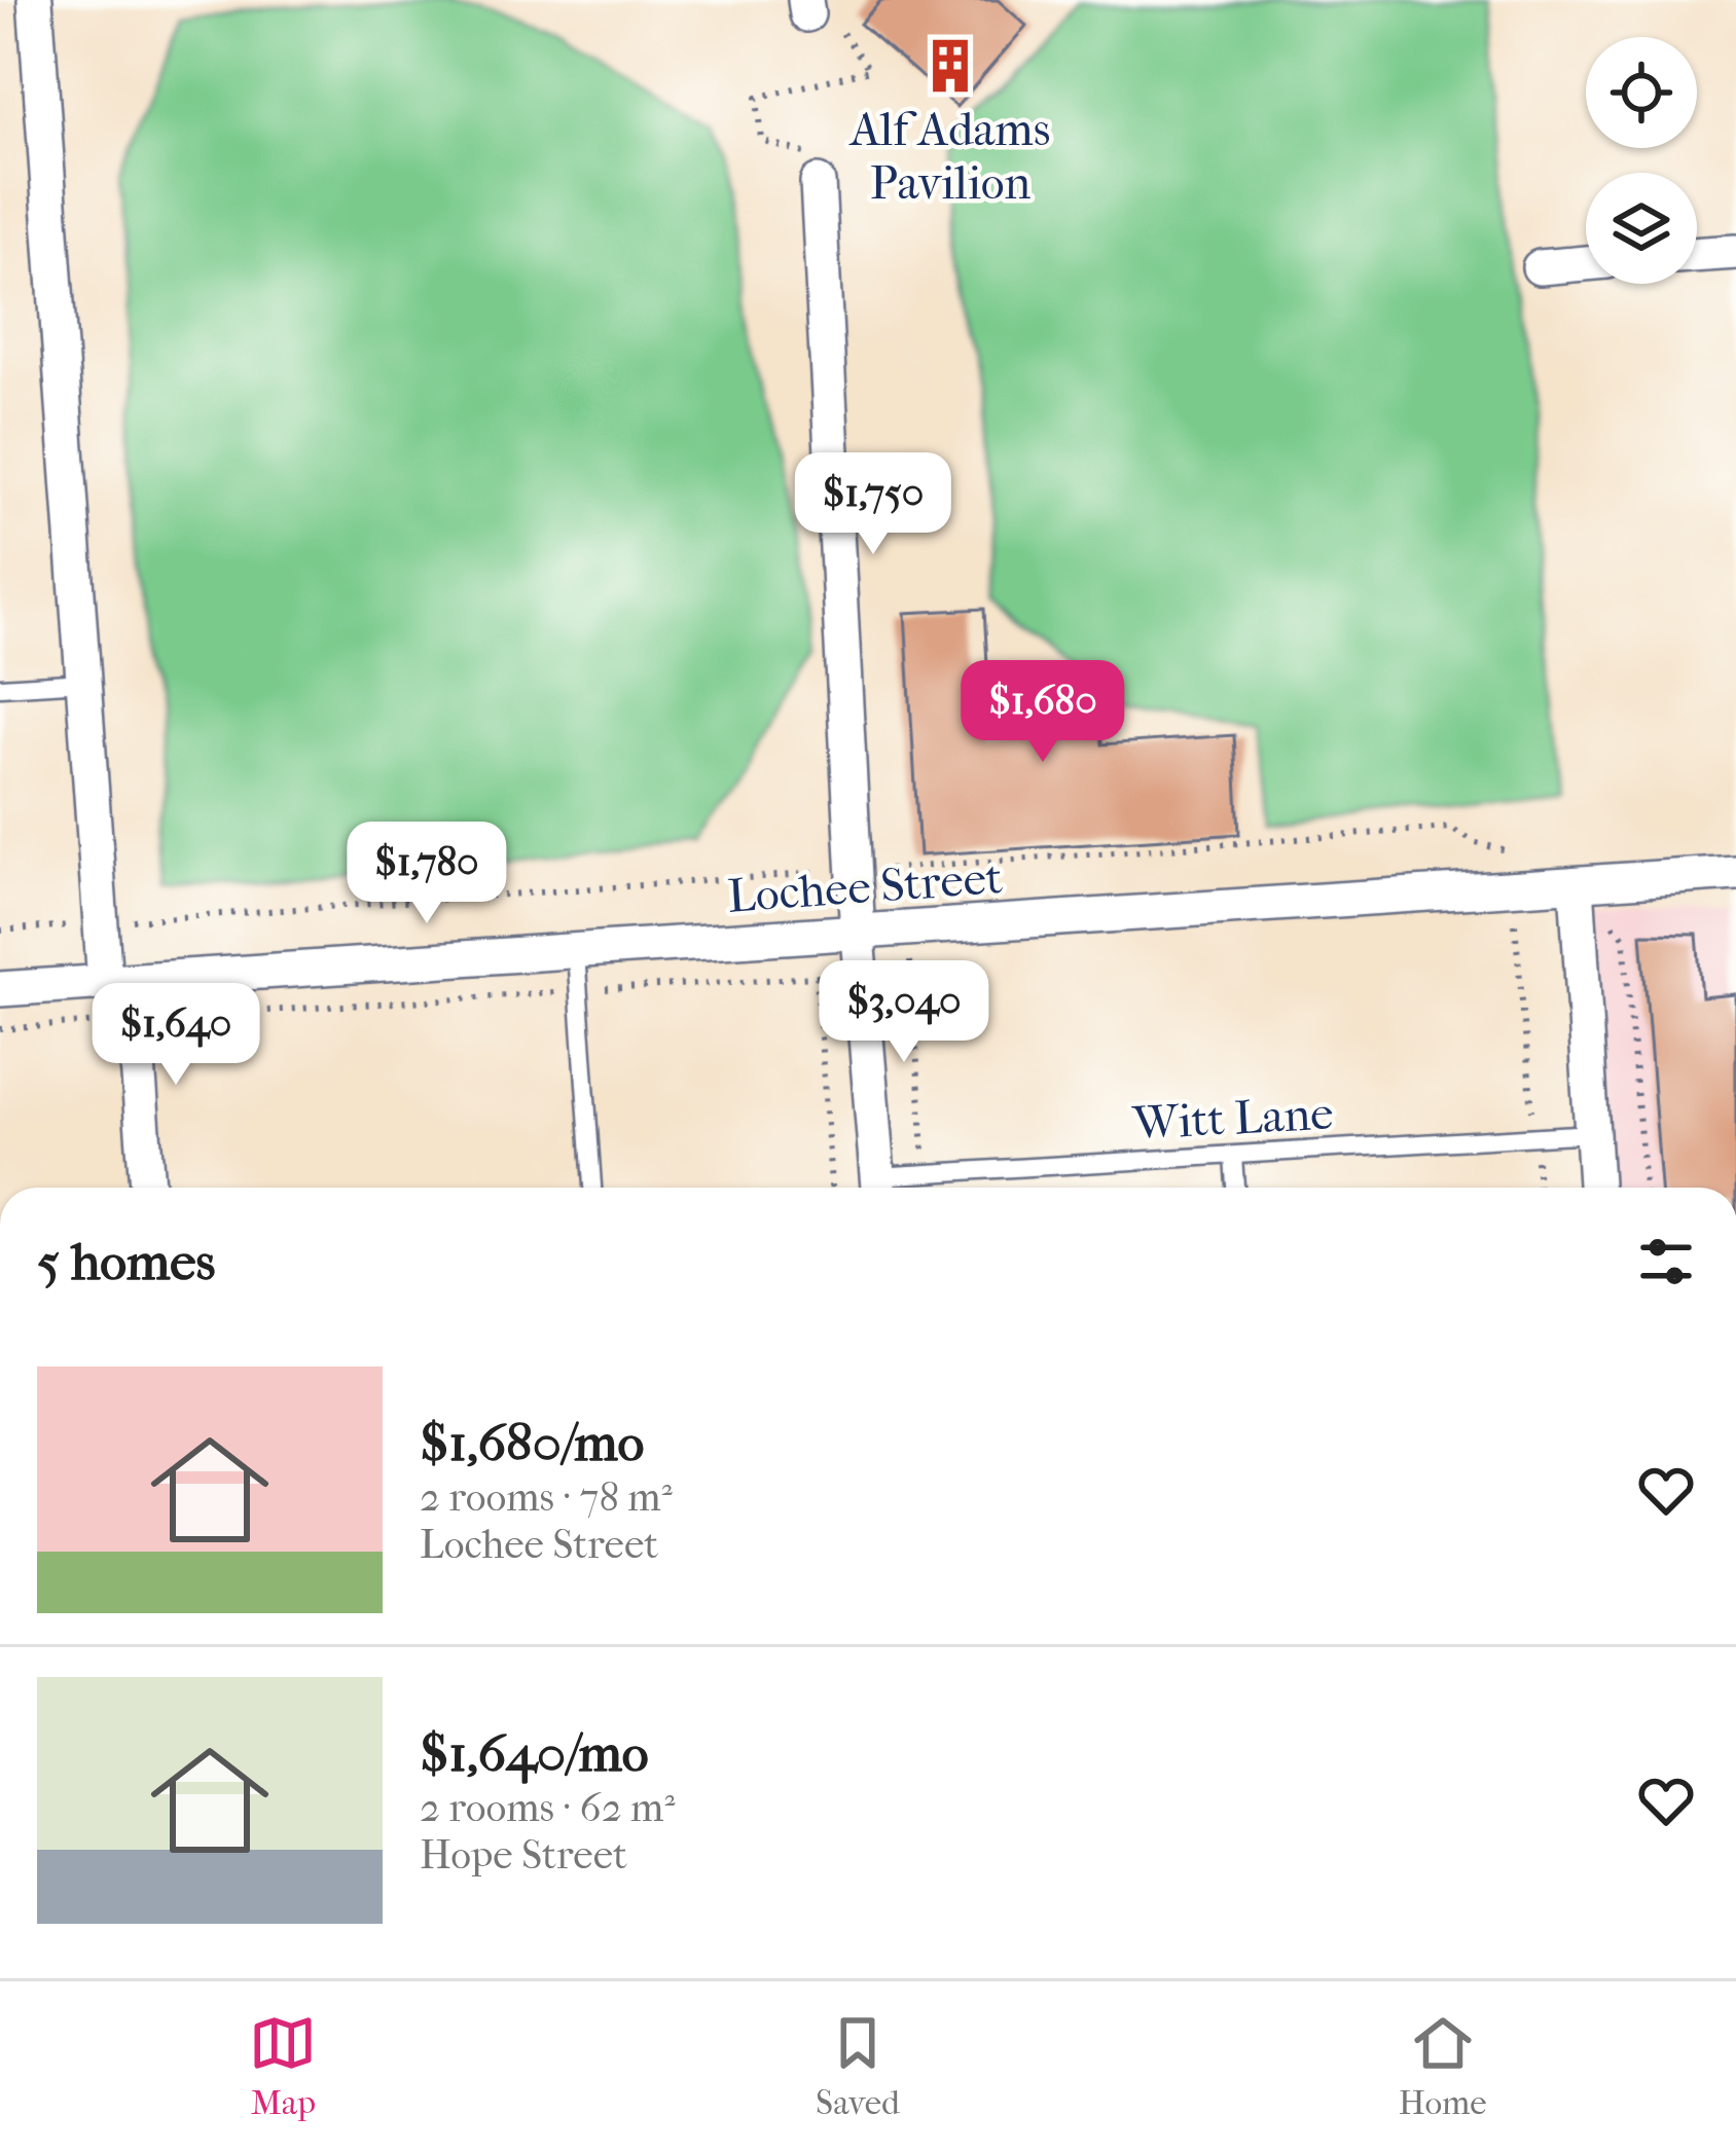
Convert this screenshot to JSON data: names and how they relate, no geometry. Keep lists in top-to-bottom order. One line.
{"streets":{"street":["Lochee Street"],"lane":["Witt Lane"]},"places":{"building":["Alf Adams Pavilion"]},"page":{"price":["$1,750","$1,680","$1,780","$3,040","$1,640"],"heading":"5 homes","list":[{"name":"$1,680/mo","note":"2 rooms · 78 m² · Lochee Street"},{"name":"$1,640/mo","note":"2 rooms · 62 m² · Hope Street"}],"tabs":["Map","Saved","Home"]}}
